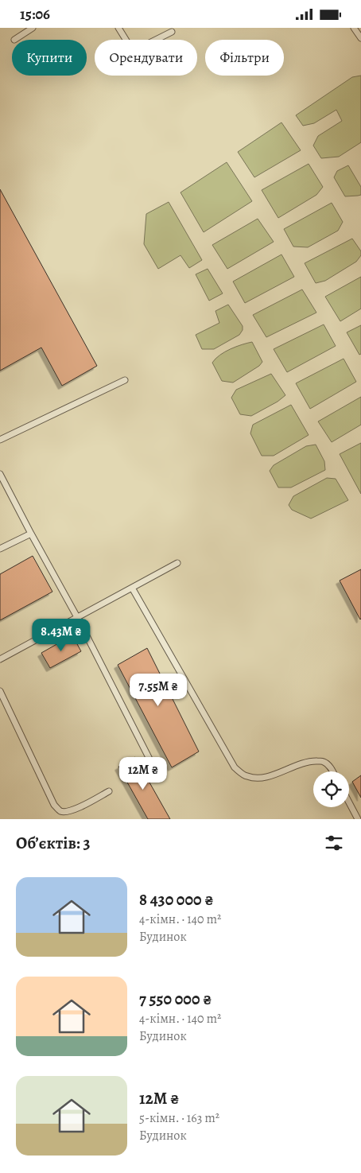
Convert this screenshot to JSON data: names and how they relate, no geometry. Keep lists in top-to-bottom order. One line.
{"page":{"status":"15:06","chip":["Купити","Орендувати","Фільтри"],"price":["8.43M ₴","7.55M ₴","12M ₴"],"heading":"Об’єктів: 3","list":[{"name":"8 430 000 ₴","note":"4-кімн. · 140 m² · Будинок"},{"name":"7 550 000 ₴","note":"4-кімн. · 140 m² · Будинок"},{"name":"12M ₴","note":"5-кімн. · 163 m² · Будинок"}]}}
